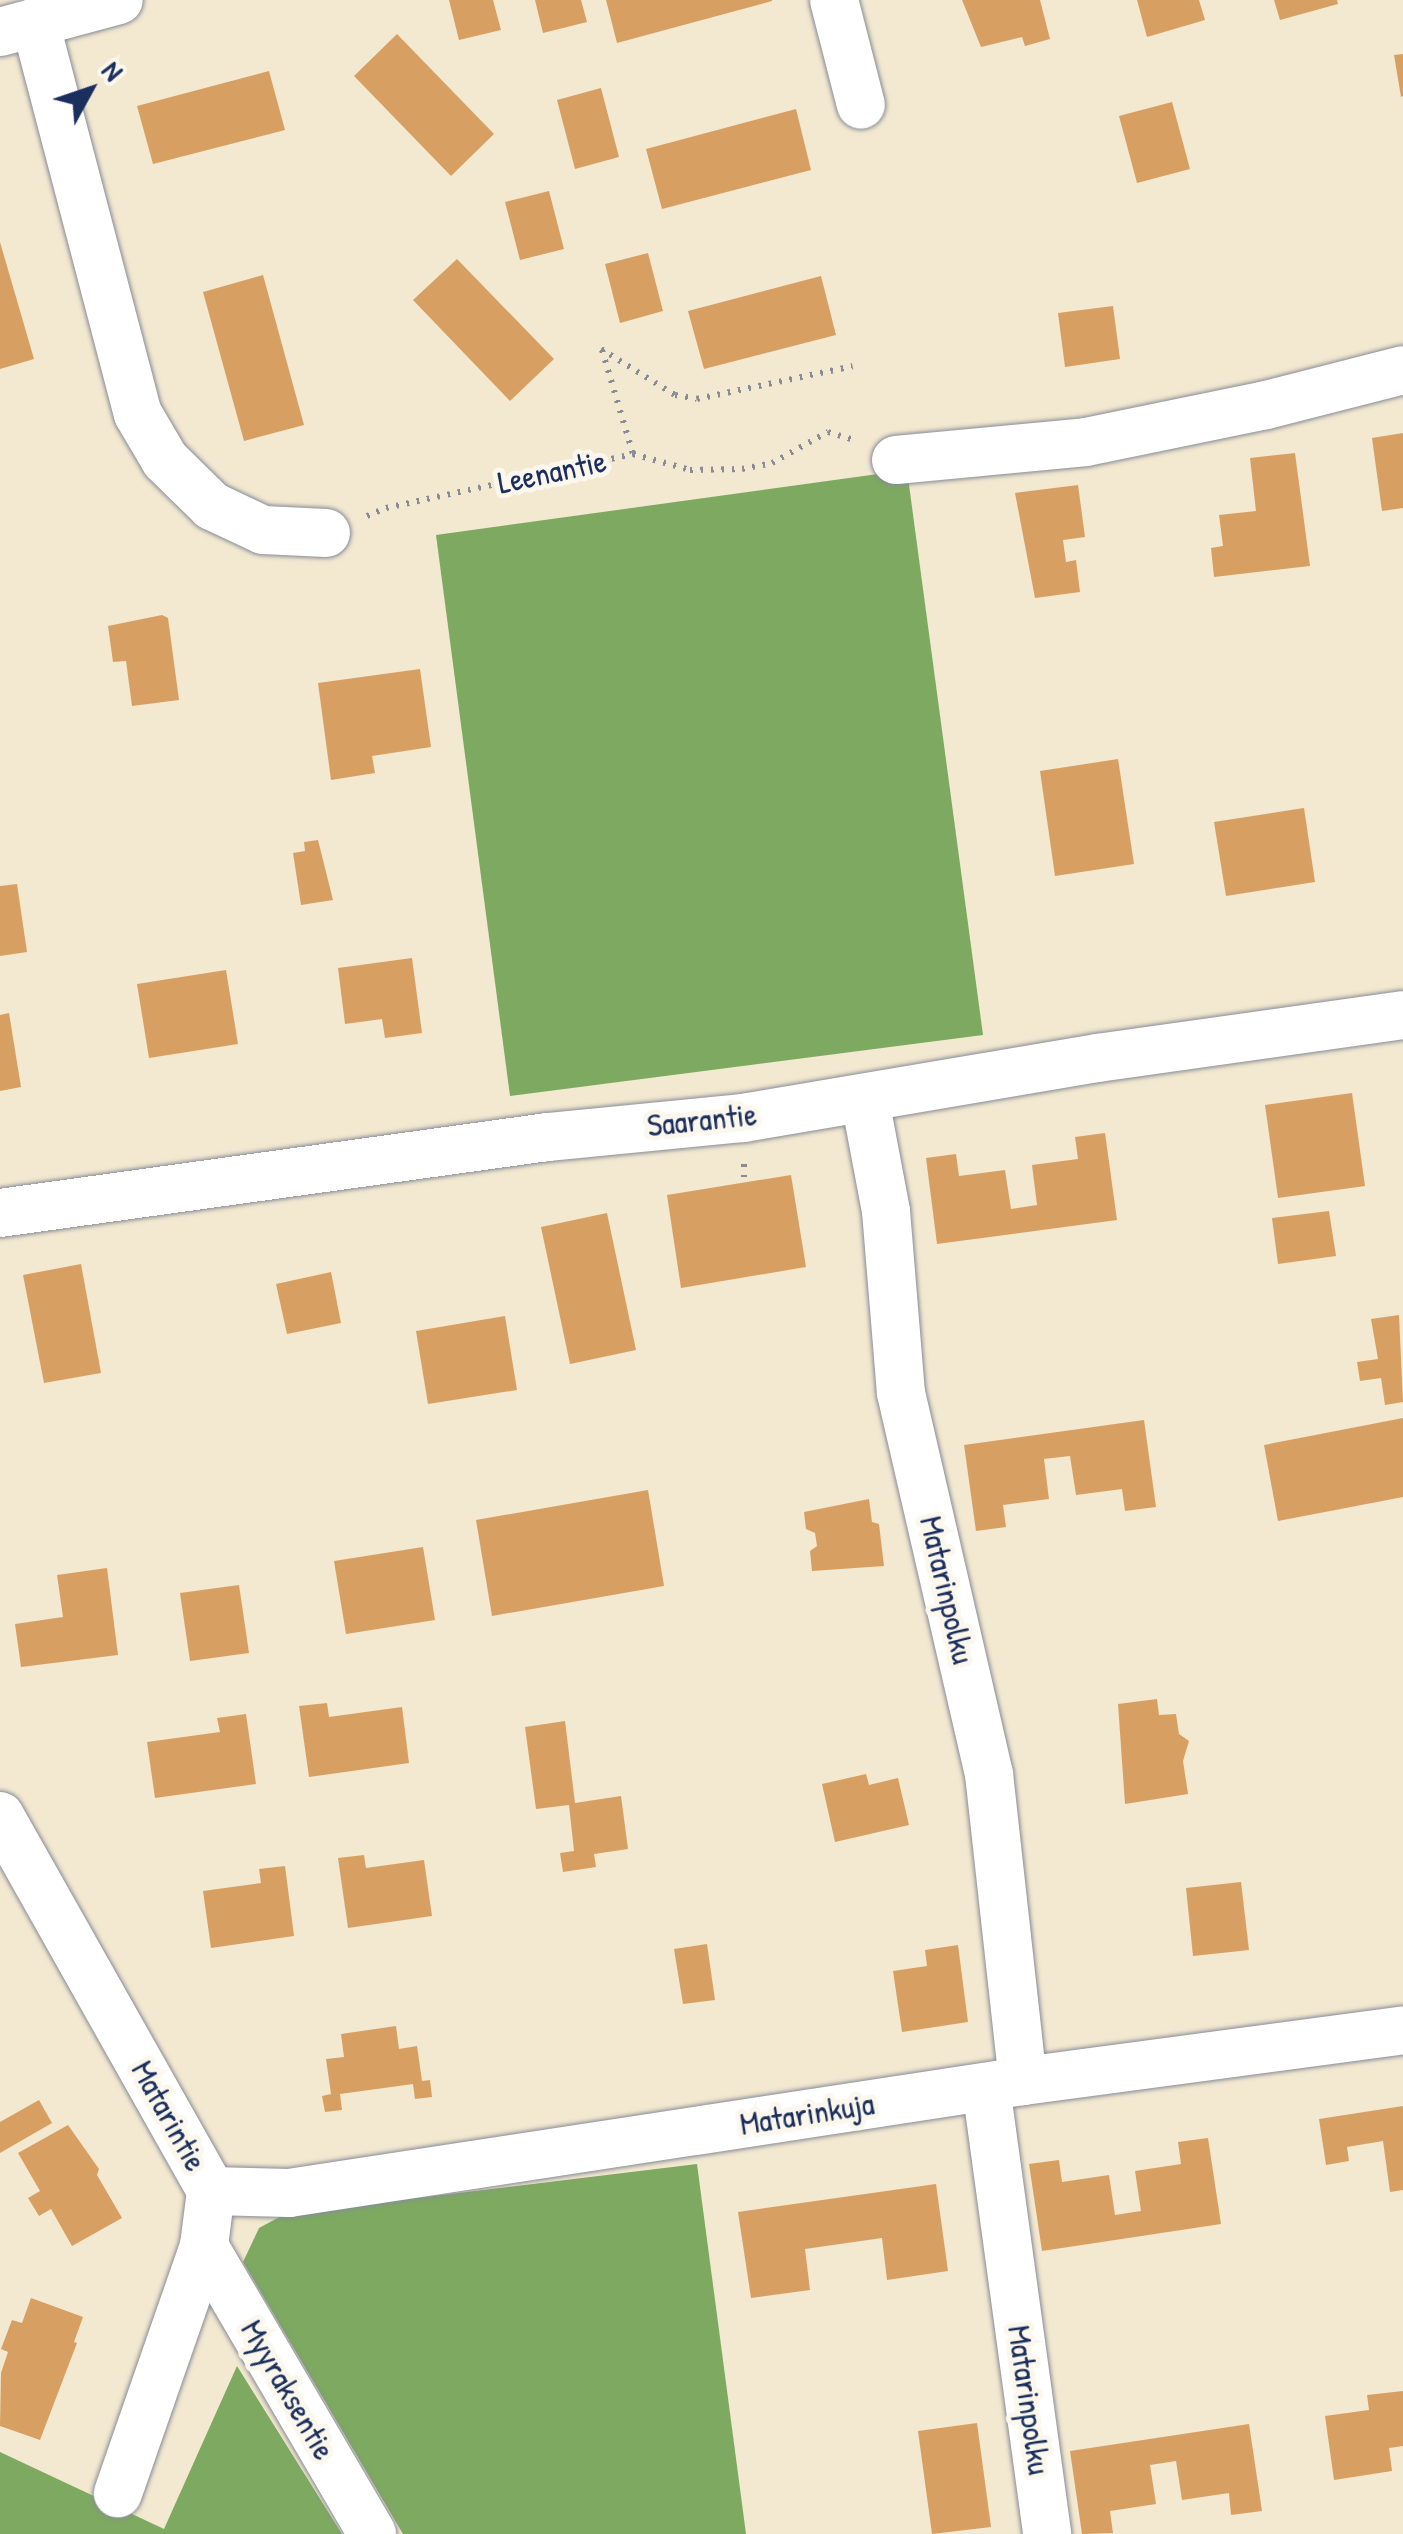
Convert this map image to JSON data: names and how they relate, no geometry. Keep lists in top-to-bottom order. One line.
{"streets":{"street":["Saarantie","Matarinpolku","Matarinkuja","Matarintie","Myyraksentie"],"path":["Leenantie"]},"crossings":[["Saarantie","Matarinpolku"],["Matarinpolku","Matarinkuja"],["Matarinkuja","Matarintie"],["Matarintie","Myyraksentie"]],"north":"top right"}
